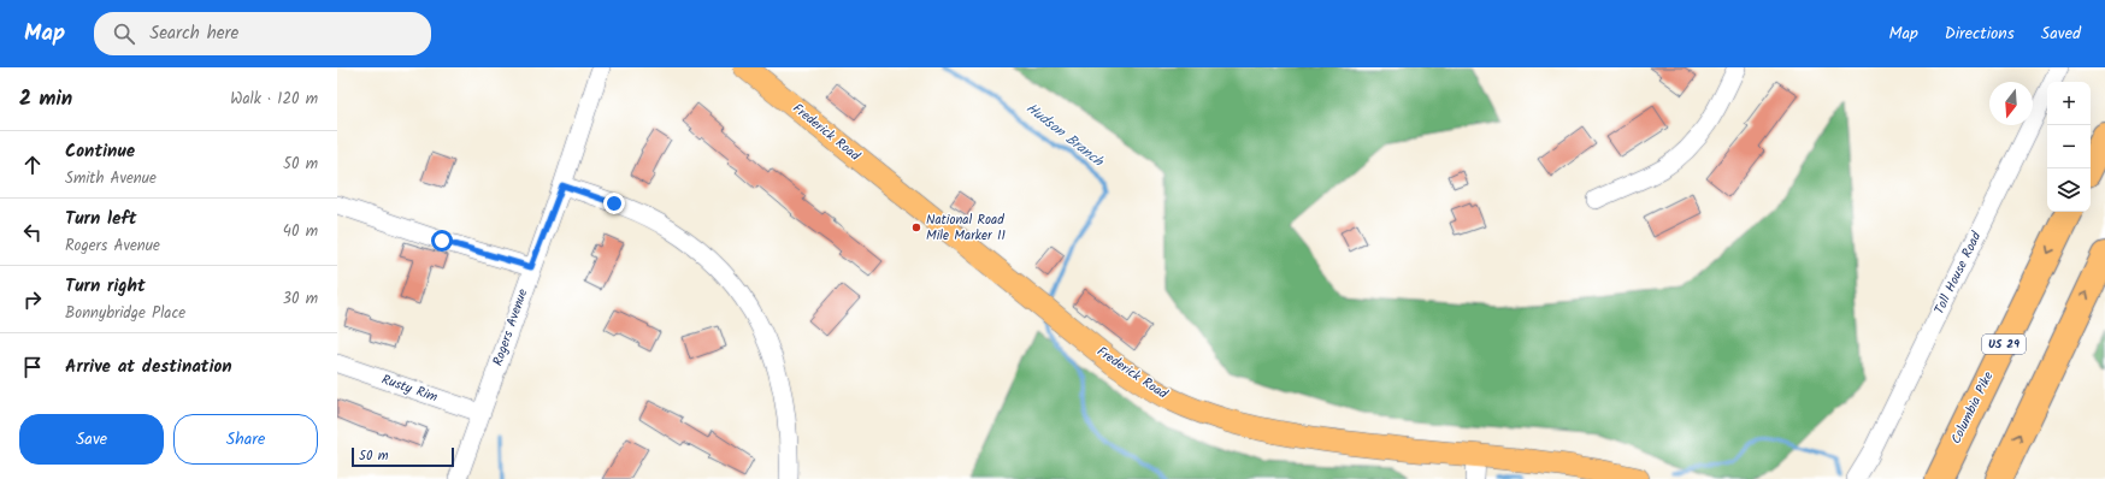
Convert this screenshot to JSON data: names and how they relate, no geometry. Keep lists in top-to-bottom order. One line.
{"streets":{"highway":["US 29","Columbia Pike"],"main road":["Frederick Road"],"street":["Toll House Road","Rogers Avenue","Rusty Rim"]},"crossings":[["Rogers Avenue","Rusty Rim"]],"water":["Hudson Branch"],"places":["National Road Mile Marker 11"],"scale_bar":"50 m","north":"bottom","page":{"header":"Map","search":"Search here","nav":["Map","Directions","Saved"],"heading":["2 min","Walk · 120 m"],"map_buttons":["+","−"],"list":[["Continue","Smith Avenue","50 m"],["Turn left","Rogers Avenue","40 m"],["Turn right","Bonnybridge Place","30 m"],"Arrive at destination"],"buttons":["Save","Share"],"scale":"50 m"}}
